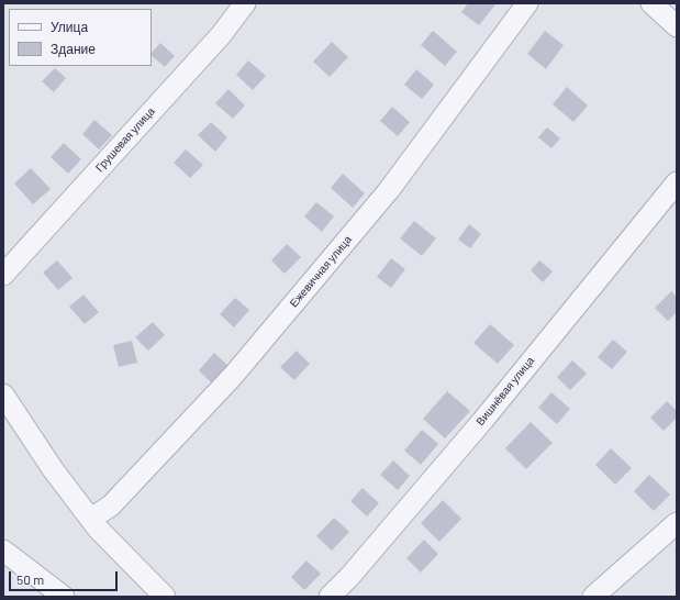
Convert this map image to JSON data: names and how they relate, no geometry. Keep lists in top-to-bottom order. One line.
{"streets":{"street":["Грушевая улица","Ежевичная улица","Вишнёвая улица"]},"legend":["Улица","Здание"],"scale_bar":"50 m"}
